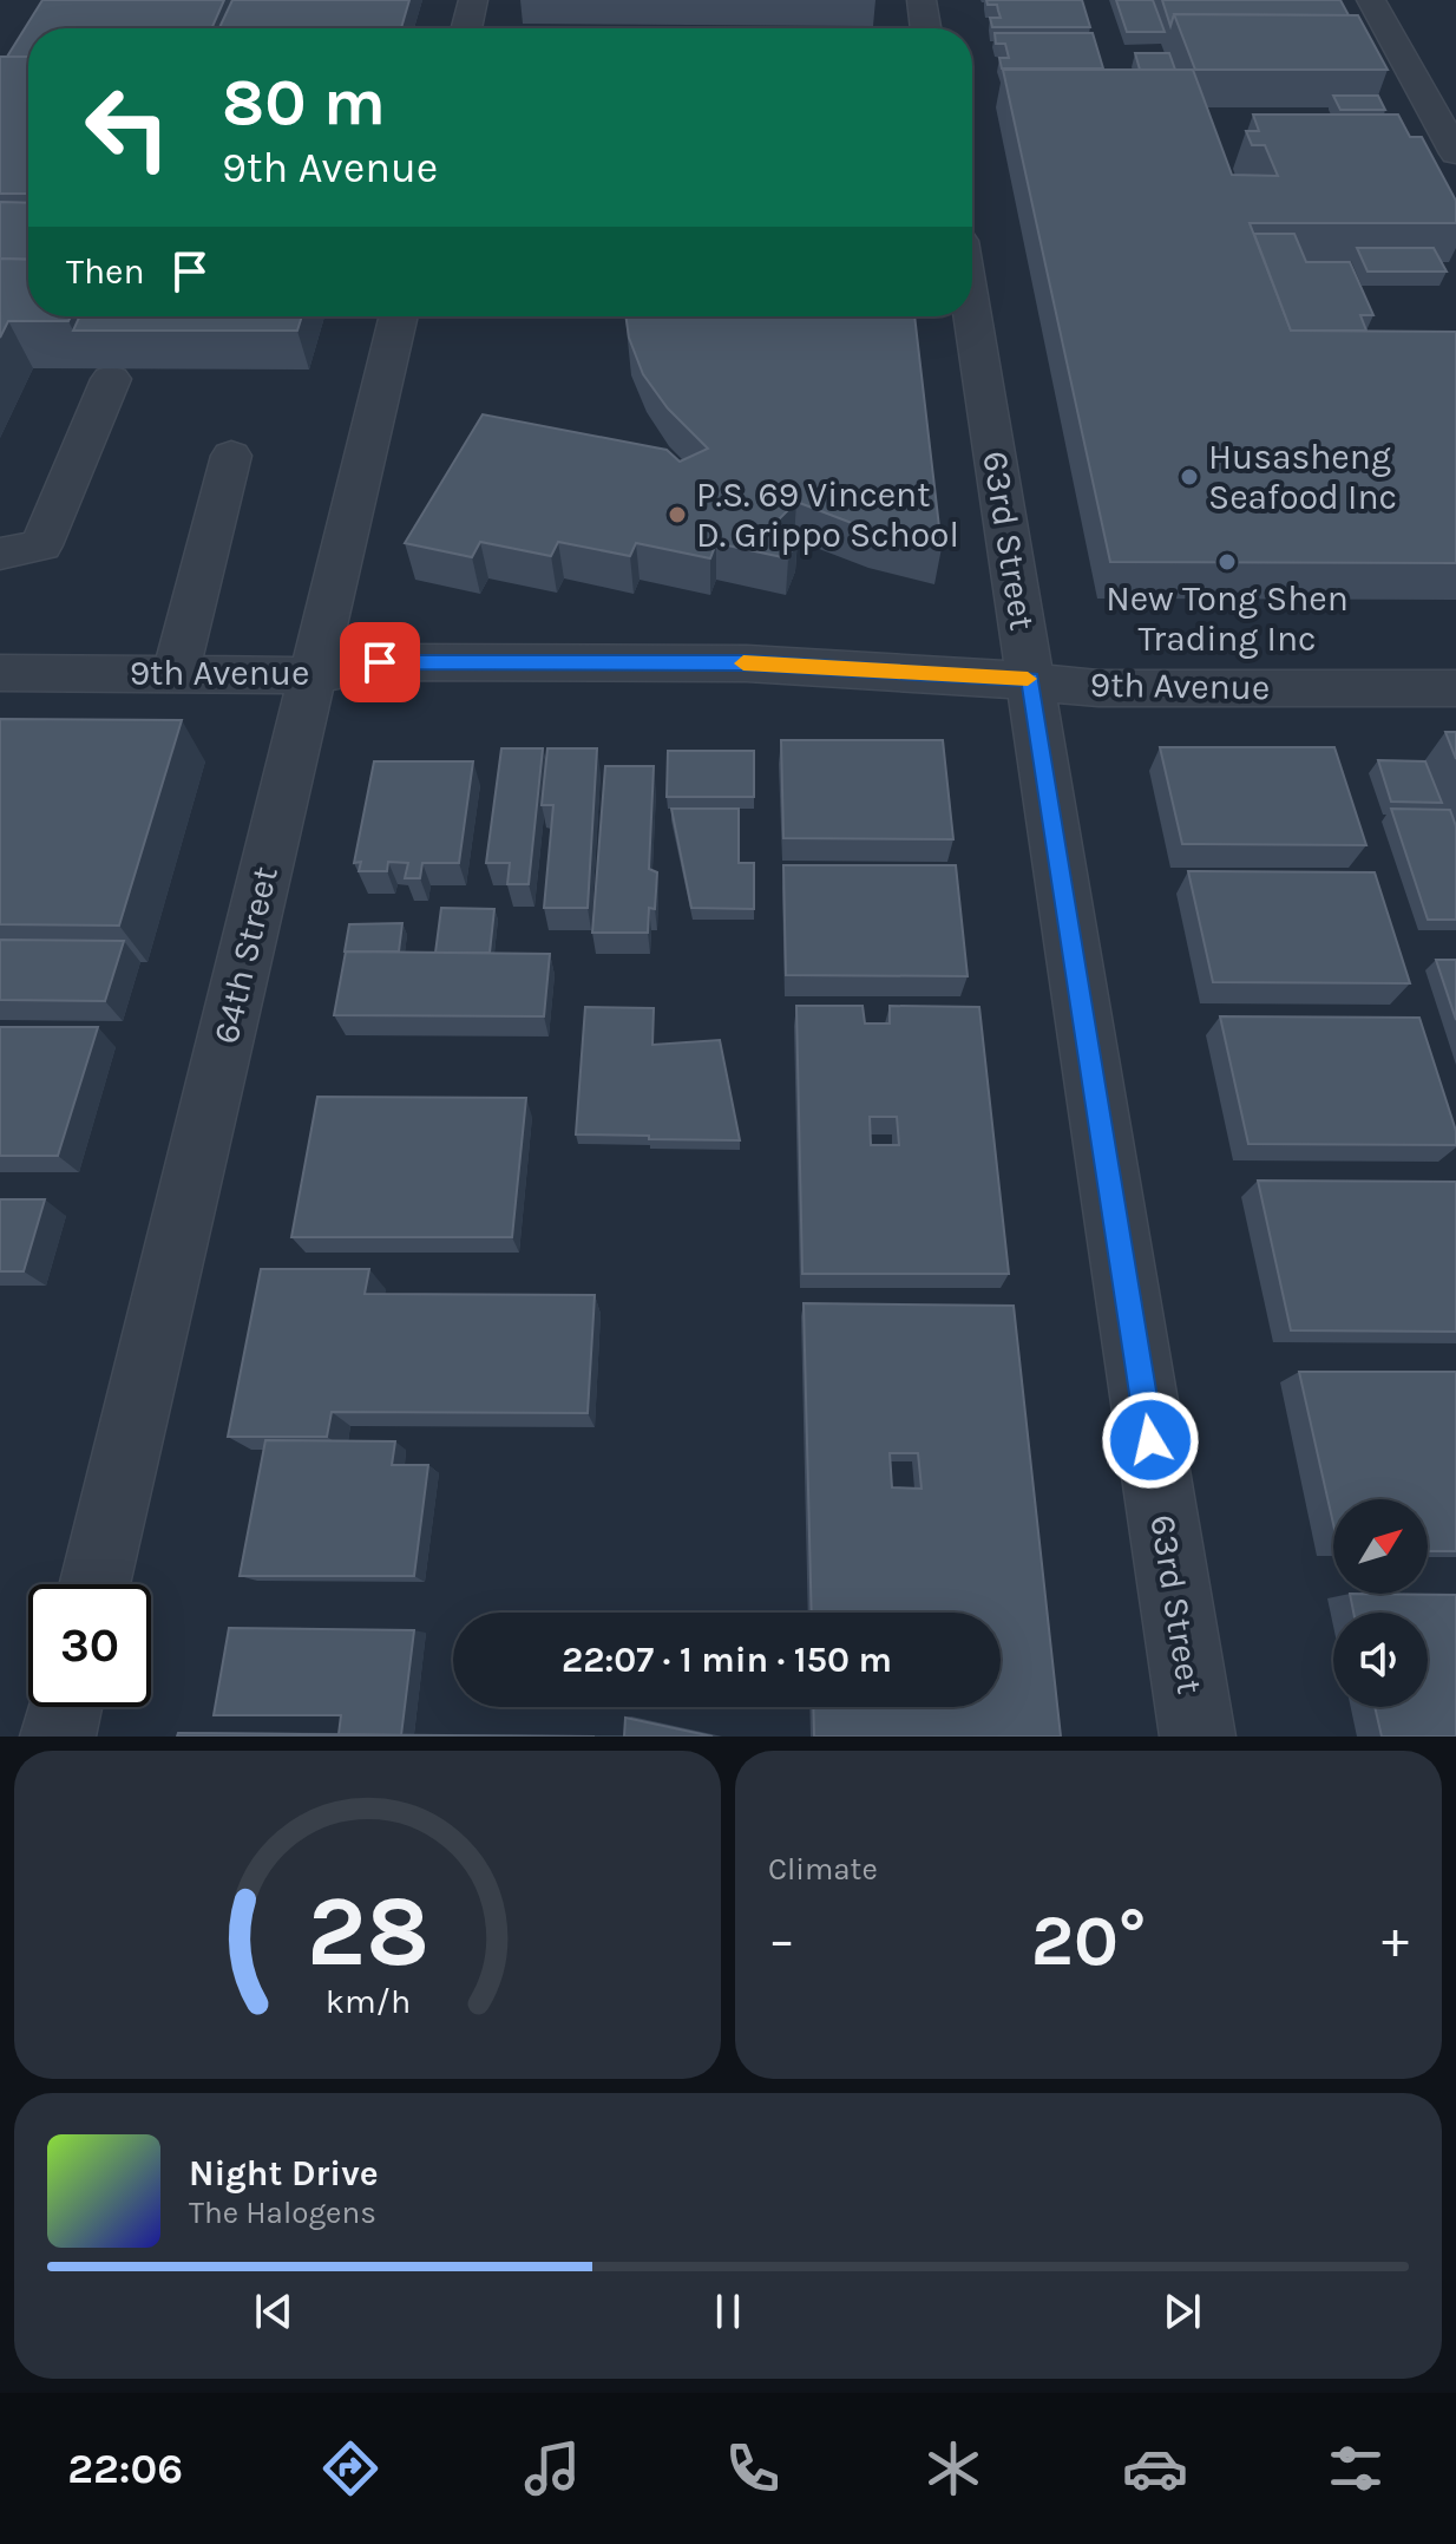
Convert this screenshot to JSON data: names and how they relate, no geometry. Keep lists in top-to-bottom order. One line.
{"streets":{"street":["63rd Street","9th Avenue","64th Street"]},"crossings":[["63rd Street","9th Avenue"],["9th Avenue","64th Street"]],"places":["Husasheng Seafood Inc","P.S. 69 Vincent D. Grippo School","New Tong Shen Trading Inc"],"north":"top right","page":{"turn":["80 m","9th Avenue"],"then":"Then","limit":"30","trip":"22:07 · 1 min · 150 m","tile":"Climate","heat":["−","20°","+"],"song":["Night Drive","The Halogens"],"tabs":"22:06","gauge":["28","km/h"]}}
